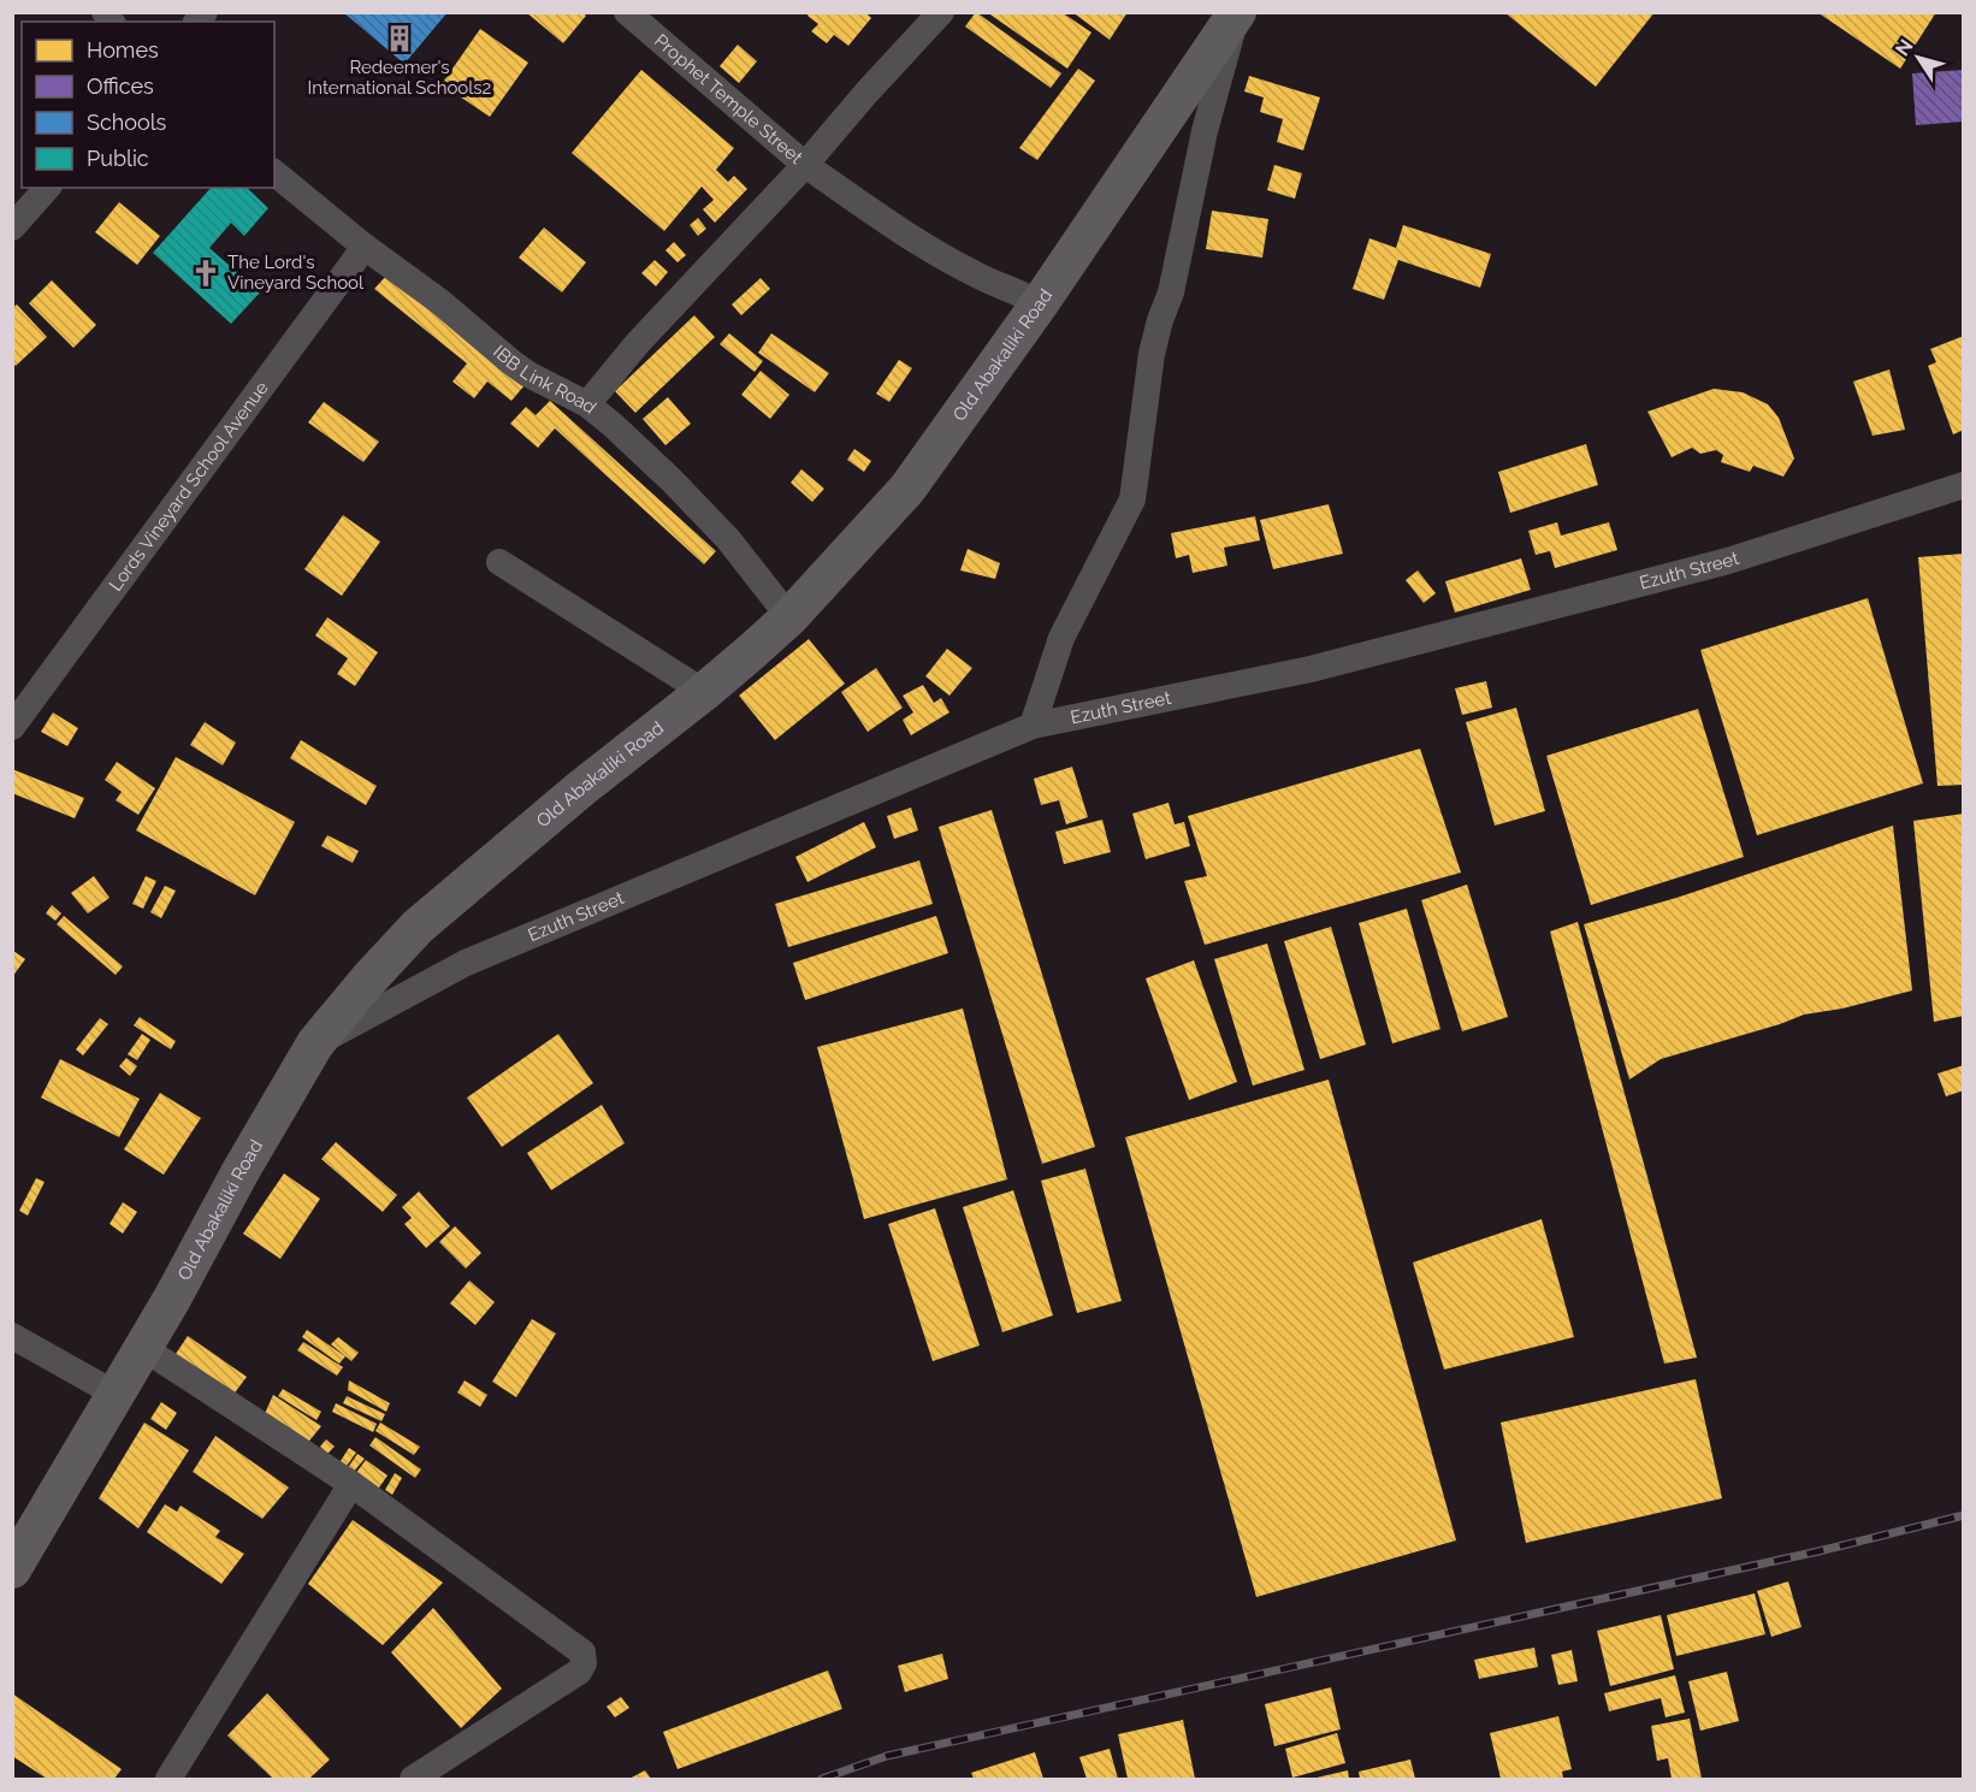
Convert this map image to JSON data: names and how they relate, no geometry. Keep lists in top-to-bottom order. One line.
{"streets":{"main road":["Old Abakaliki Road"],"street":["Prophet Temple Street","IBB Link Road","Lords Vineyard School Avenue","Ezuth Street"]},"crossings":[["Old Abakaliki Road","IBB Link Road"],["Old Abakaliki Road","Ezuth Street"],["IBB Link Road","Lords Vineyard School Avenue"]],"places":{"building":["Redeemer's International Schools2"],"church":["The Lord's Vineyard School"]},"legend":["Homes","Offices","Schools","Public"],"north":"top left"}
